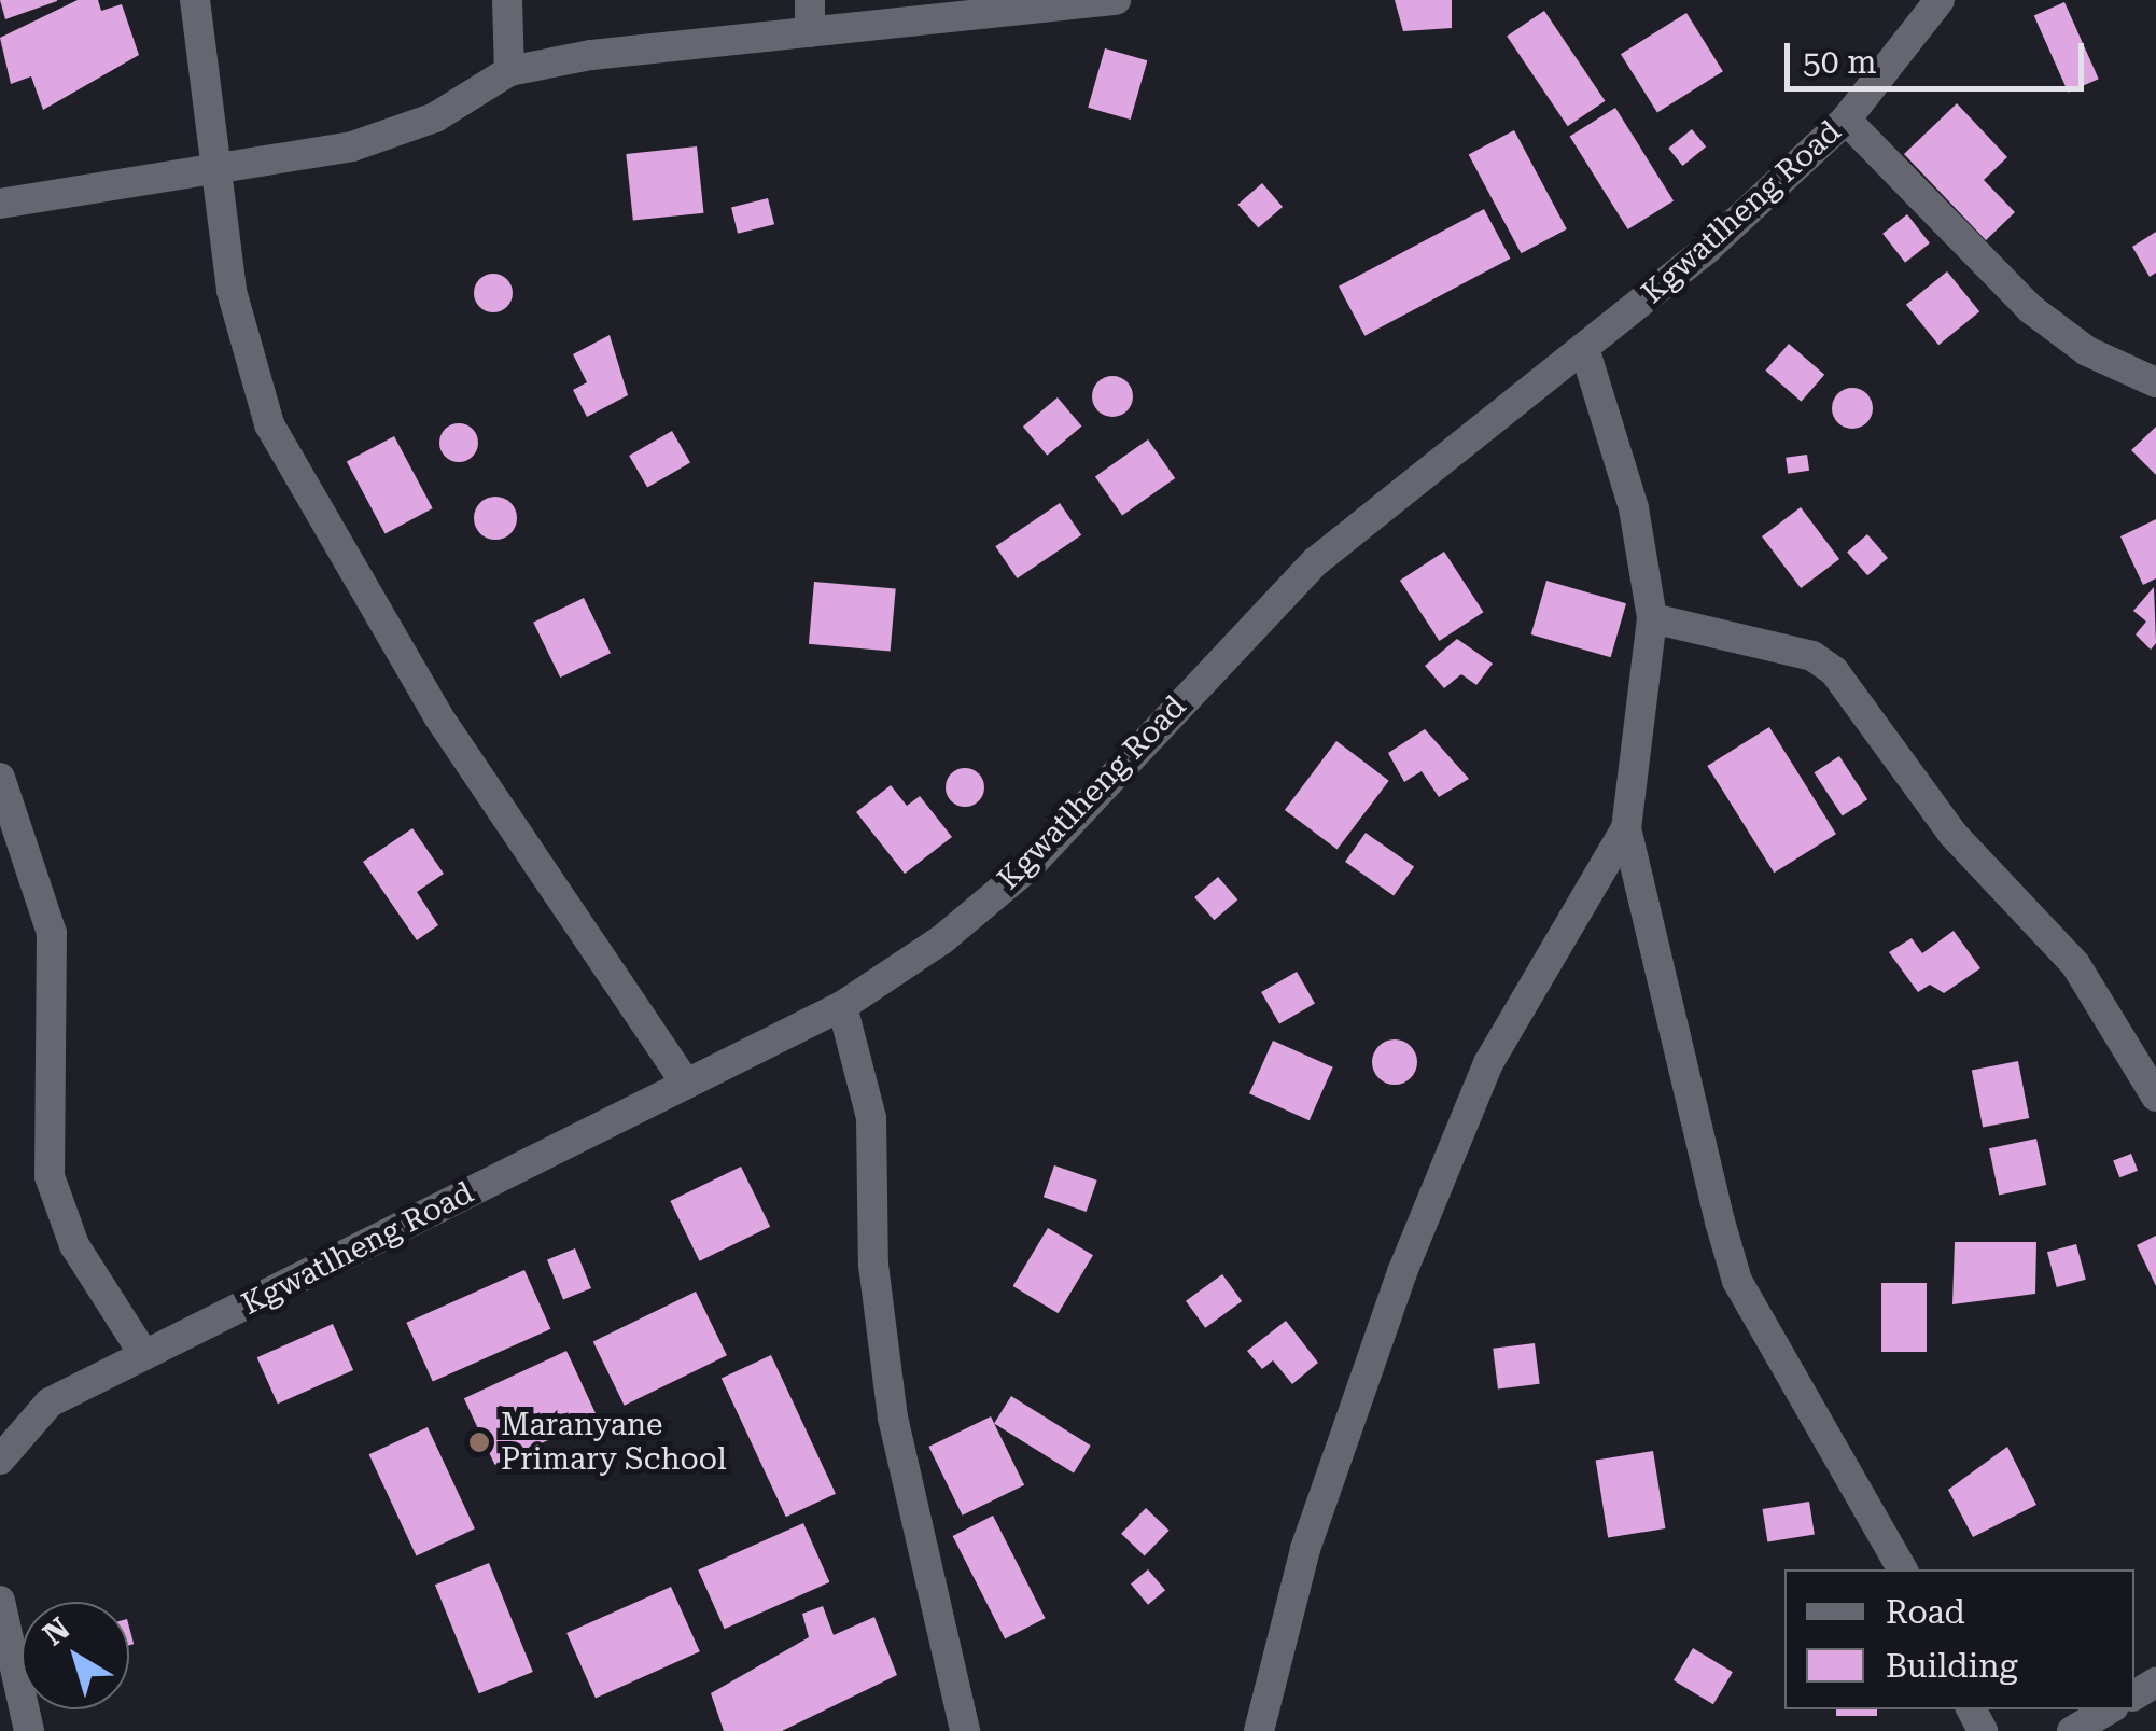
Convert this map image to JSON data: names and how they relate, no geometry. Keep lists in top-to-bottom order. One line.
{"streets":{"street":["Kgwatlheng Road"]},"places":["Maranyane Primary School"],"legend":["Road","Building"],"scale_bar":"50 m","north":"top left"}
